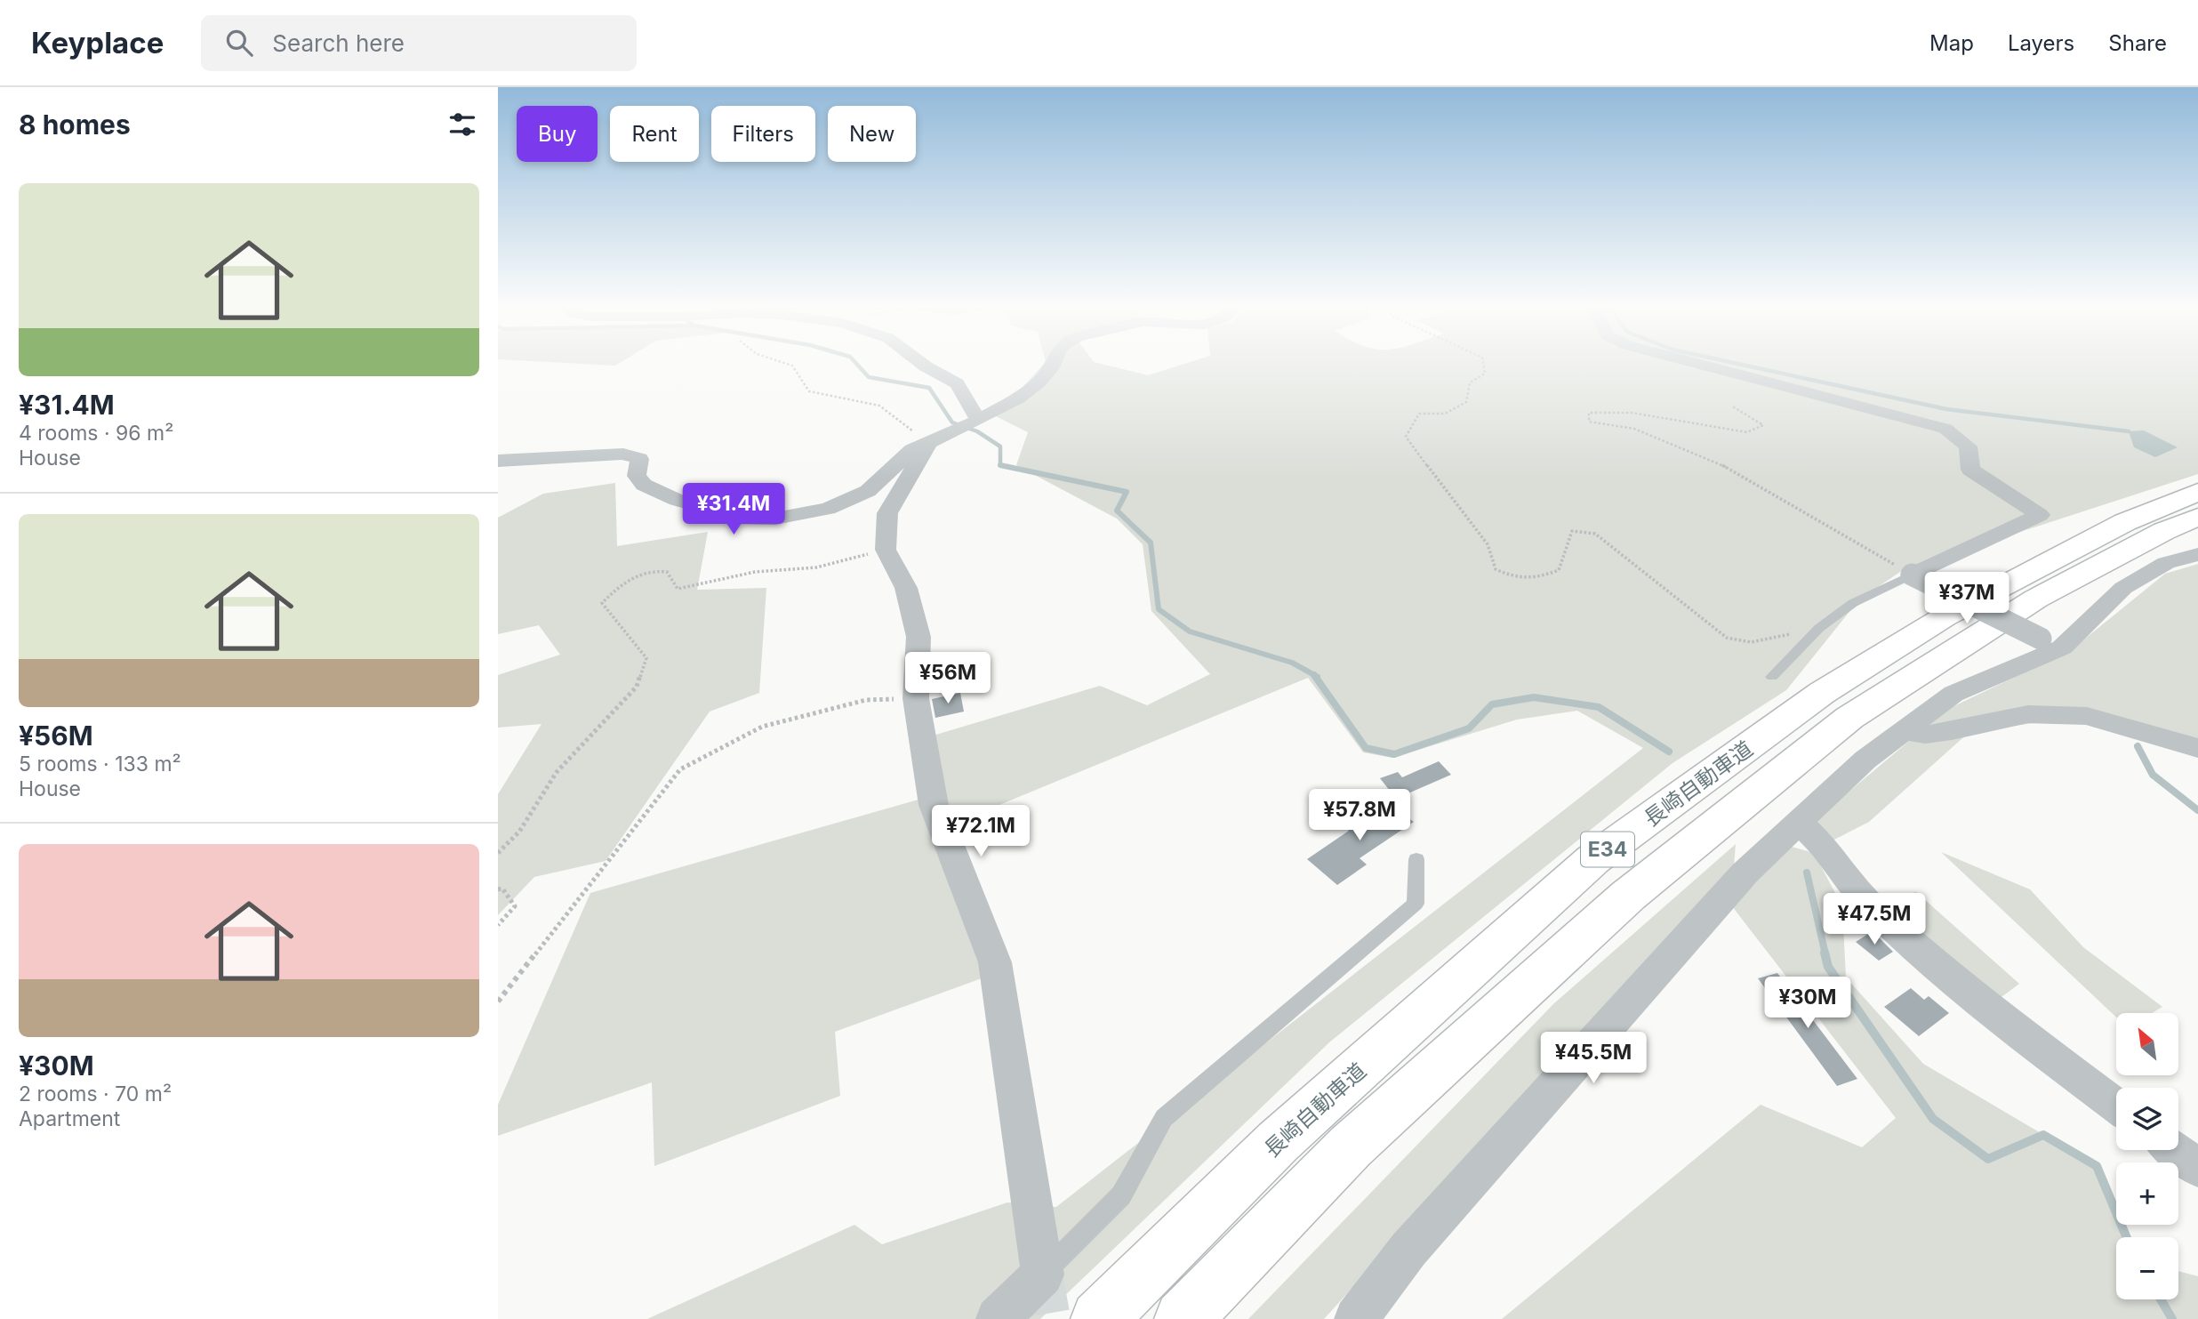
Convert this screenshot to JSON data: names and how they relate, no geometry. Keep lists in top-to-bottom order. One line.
{"streets":{"highway":["長崎自動車道","E34"]},"north":"top left","page":{"header":"Keyplace","search":"Search here","nav":["Map","Layers","Share"],"heading":"8 homes","chip":["Buy","Rent","Filters","New"],"list":[{"name":"¥31.4M","note":"4 rooms · 96 m² · House"},{"name":"¥56M","note":"5 rooms · 133 m² · House"},{"name":"¥30M","note":"2 rooms · 70 m² · Apartment"}],"price":["¥31.4M","¥37M","¥56M","¥57.8M","¥72.1M","¥47.5M","¥30M","¥45.5M"],"map_buttons":["+","−"]}}
